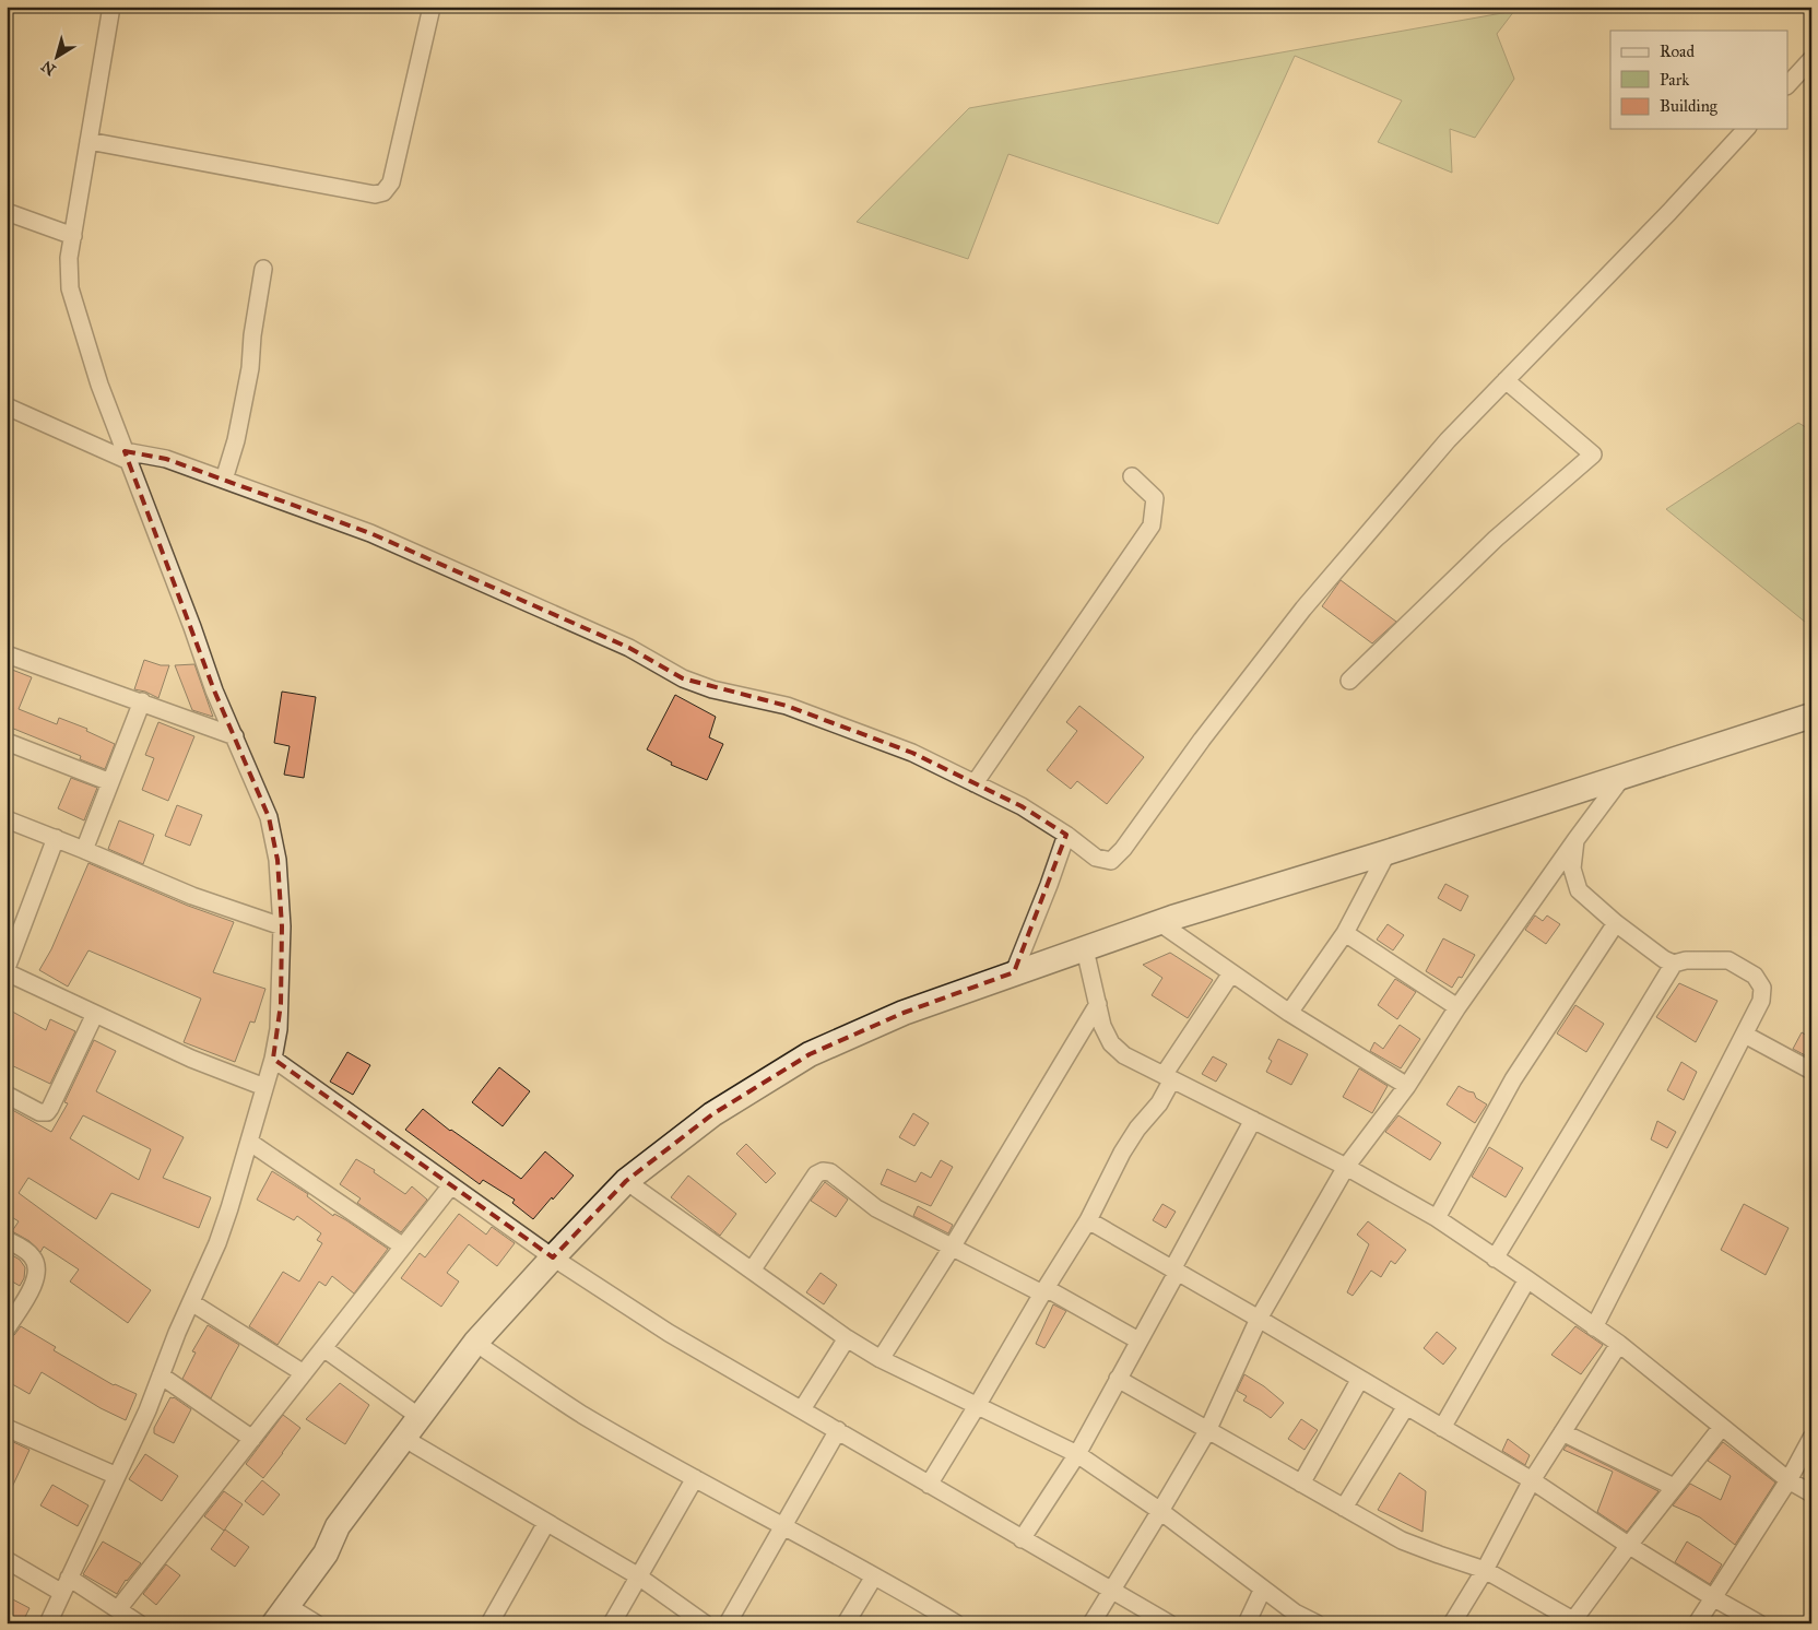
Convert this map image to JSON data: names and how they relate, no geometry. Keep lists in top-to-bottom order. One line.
{"legend":["Road","Park","Building"],"north":"bottom left"}
